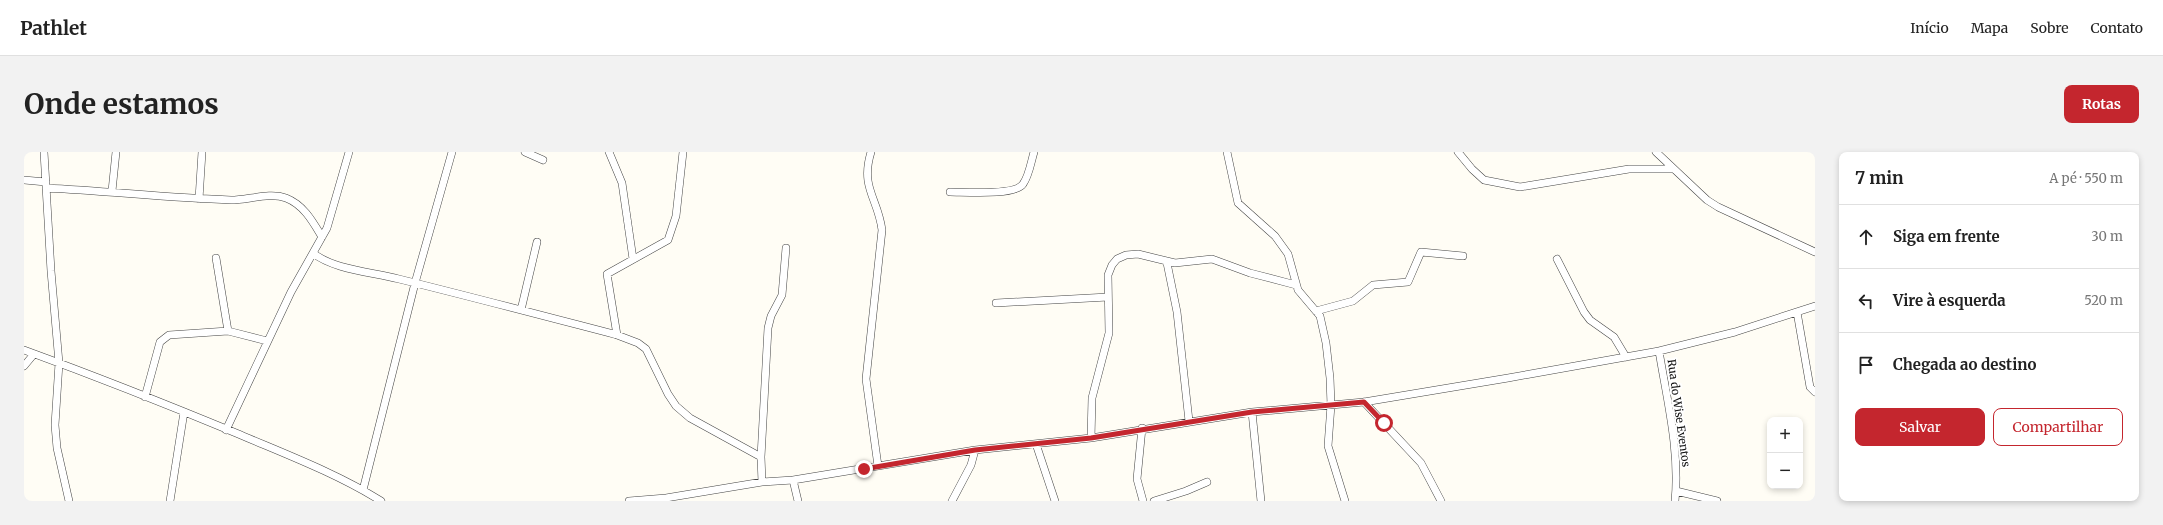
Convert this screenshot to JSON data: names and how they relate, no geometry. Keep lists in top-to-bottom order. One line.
{"streets":{"street":["Rua do Wise Eventos"]},"page":{"header":"Pathlet","nav":["Início","Mapa","Sobre","Contato"],"buttons":["Rotas",["Salvar","Compartilhar"]],"title":"Onde estamos","heading":["7 min","A pé · 550 m"],"list":[["Siga em frente","30 m"],["Vire à esquerda","520 m"],"Chegada ao destino"],"map_buttons":["+","−"]}}
